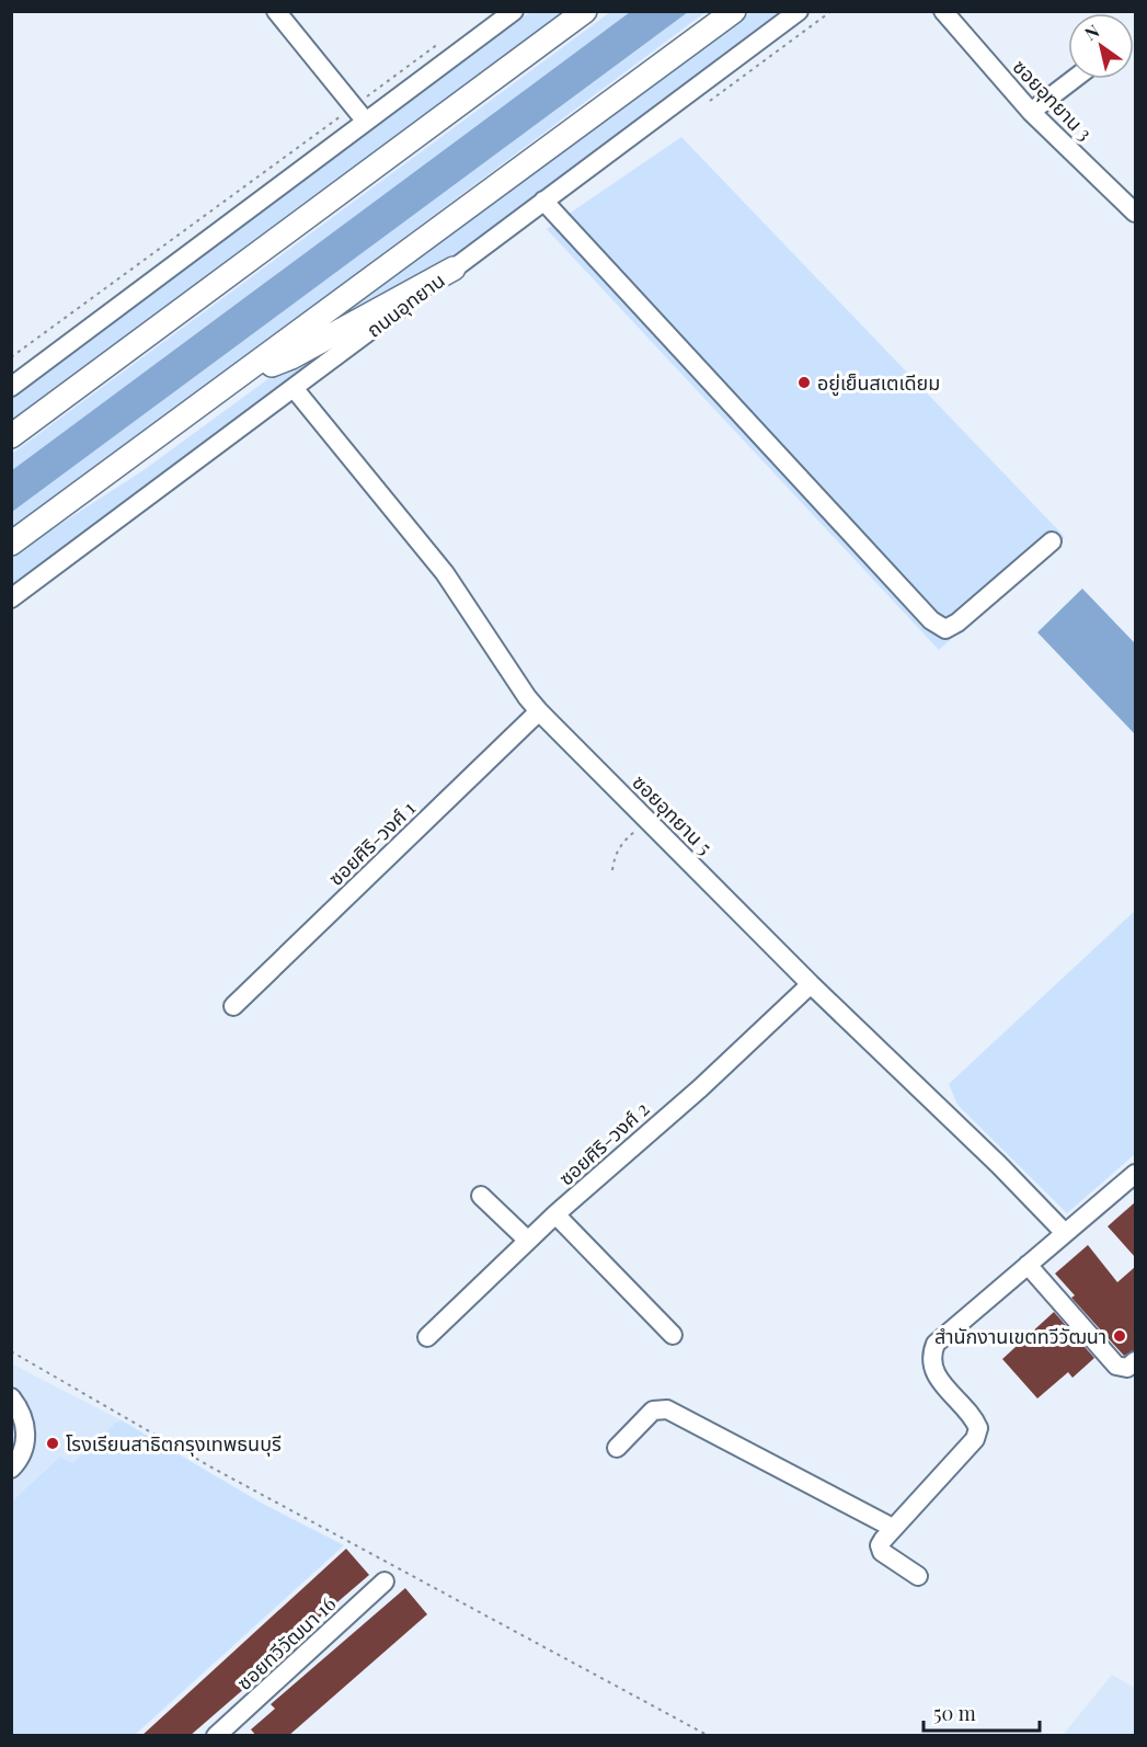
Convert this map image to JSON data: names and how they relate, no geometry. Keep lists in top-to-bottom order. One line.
{"streets":{"main road":["ถนนอุทยาน"],"street":["ซอยอุทยาน 3","ซอยอุทยาน 5","ซอยศิริ-วงศ์ 1","ซอยศิริ-วงศ์ 2","ซอยทวีวัฒนา 16"]},"crossings":[["ถนนอุทยาน","ซอยอุทยาน 5"],["ซอยอุทยาน 5","ซอยศิริ-วงศ์ 1"],["ซอยอุทยาน 5","ซอยศิริ-วงศ์ 2"]],"places":["อยู่เย็นสเตเดียม","สำนักงานเขตทวีวัฒนา","โรงเรียนสาธิตกรุงเทพธนบุรี"],"scale_bar":"50 m","north":"top left"}
